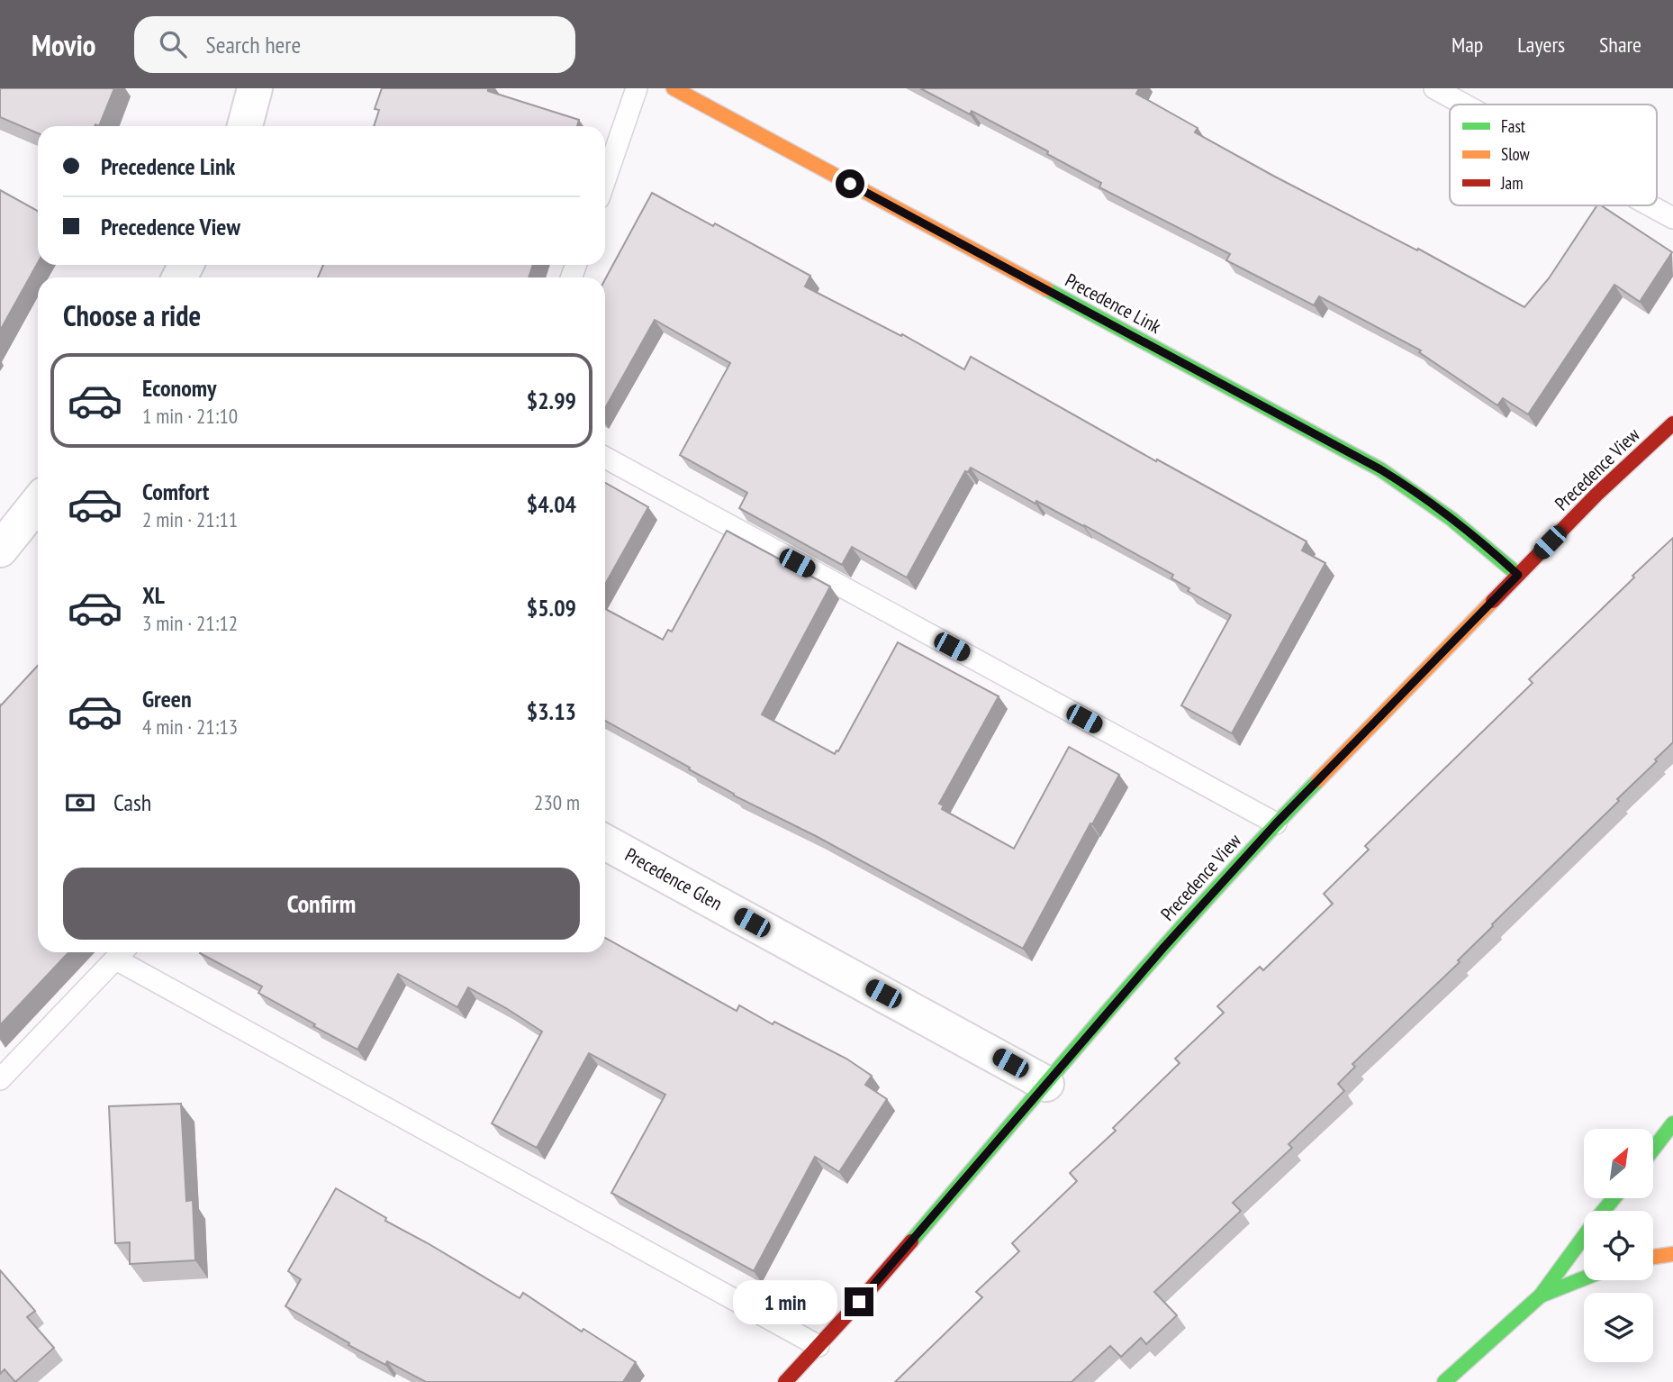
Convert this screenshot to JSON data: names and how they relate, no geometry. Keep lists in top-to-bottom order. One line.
{"streets":{"street":["Precedence Link","Precedence View","Precedence Glen"]},"crossings":[["Precedence Link","Precedence View"],["Precedence View","Precedence Glen"]],"legend":["Fast","Slow","Jam"],"north":"top right","page":{"header":"Movio","search":"Search here","nav":["Map","Layers","Share"],"banner":["Precedence Link","Precedence View"],"heading":"Choose a ride","list":[{"name":"Economy","note":"1 min · 21:10","value":"$2.99"},{"name":"Comfort","note":"2 min · 21:11","value":"$4.04"},{"name":"XL","note":"3 min · 21:12","value":"$5.09"},{"name":"Green","note":"4 min · 21:13","value":"$3.13"}],"pay":["Cash","230 m"],"buttons":"Confirm","bubble":"1 min"}}
